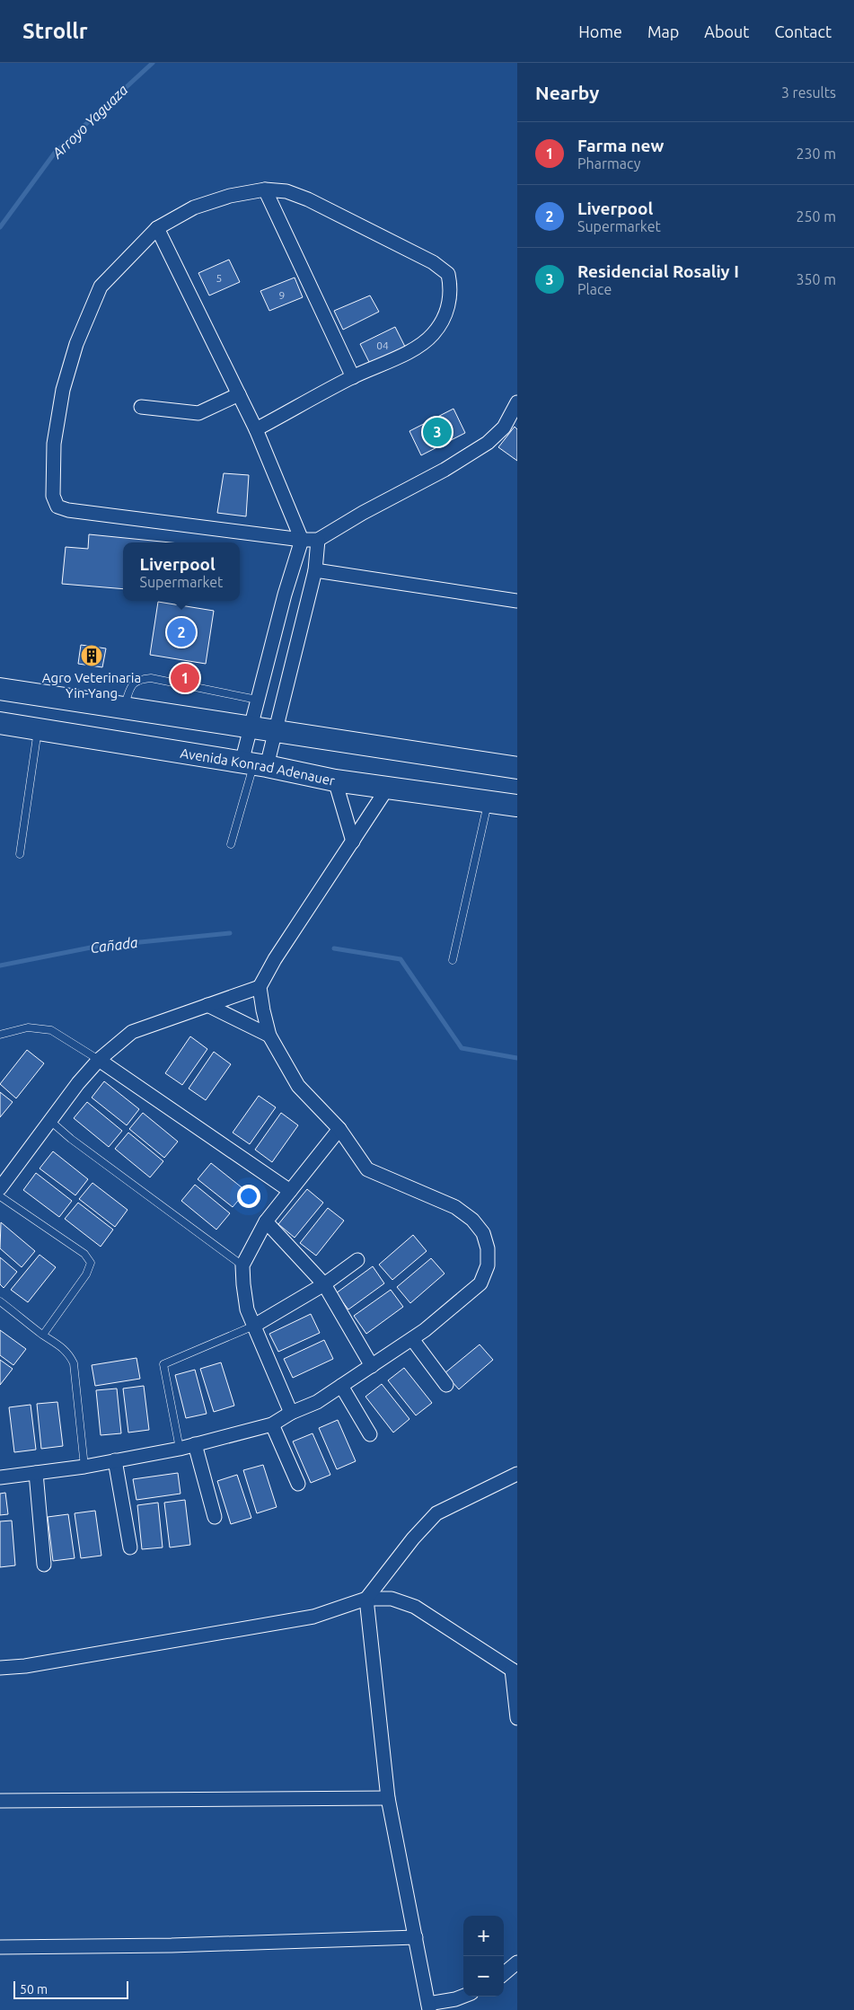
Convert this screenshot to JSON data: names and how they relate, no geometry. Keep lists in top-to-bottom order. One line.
{"streets":{"main road":["Avenida Konrad Adenauer"]},"water":["Arroyo Yaguaza","Cañada"],"places":{"building":["Agro Veterinaria Yin-Yang"]},"house_numbers":["5","9","04"],"scale_bar":"50 m","page":{"header":"Strollr","nav":["Home","Map","About","Contact"],"heading":["Nearby","3 results"],"list":[{"mark":"1","name":"Farma new","note":"Pharmacy","value":"230 m"},{"mark":"2","name":"Liverpool","note":"Supermarket","value":"250 m"},{"mark":"3","name":"Residencial Rosaliy I","note":"Place","value":"350 m"}],"pins":["3","2","1"],"popup":["Liverpool","Supermarket"],"map_buttons":["+","−"],"scale":"50 m"}}
